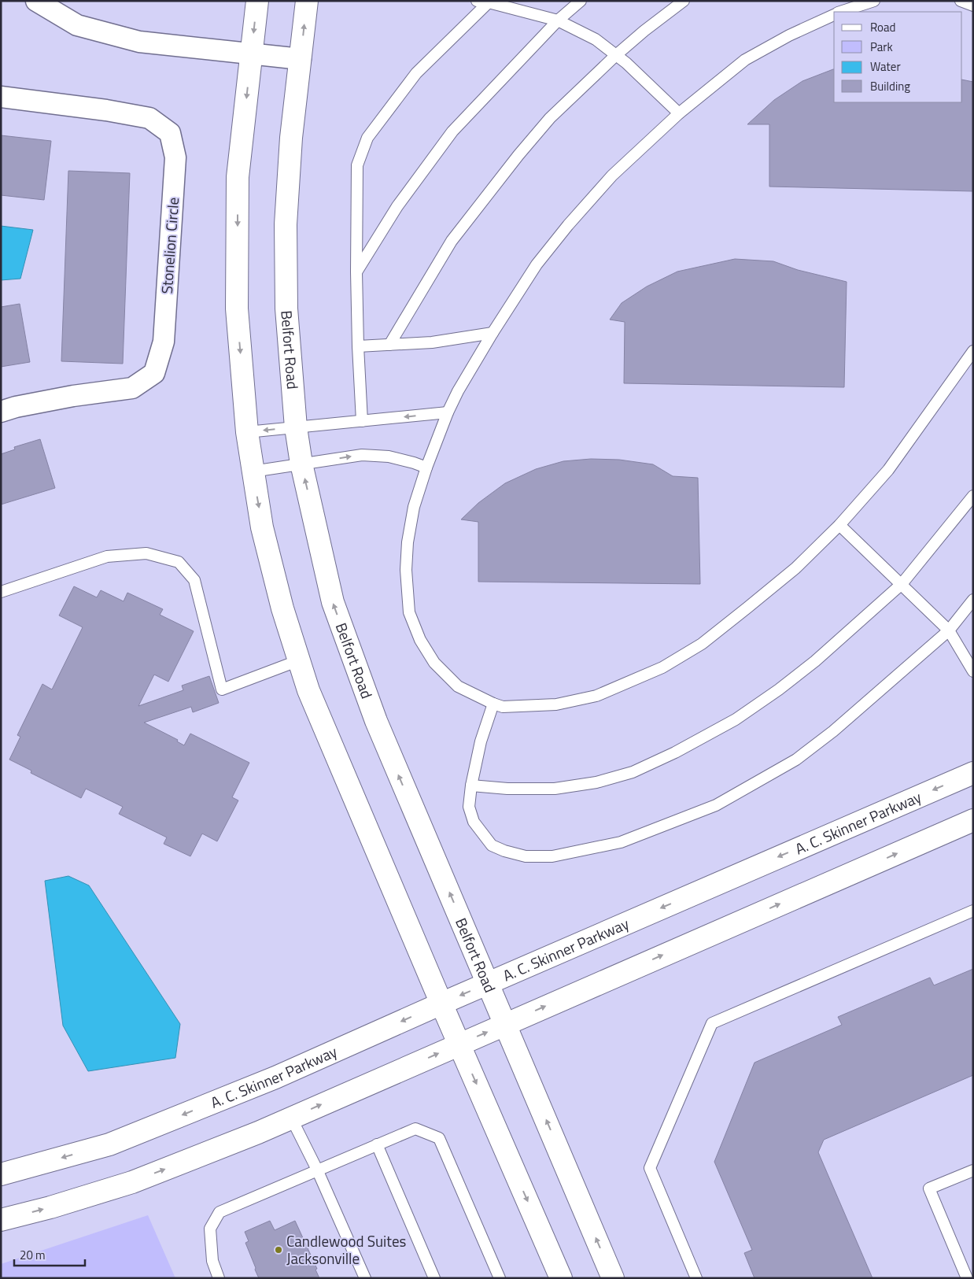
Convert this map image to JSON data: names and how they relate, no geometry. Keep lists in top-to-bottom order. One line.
{"streets":{"main road":["Belfort Road","A. C. Skinner Parkway"],"street":["Stonelion Circle"]},"crossings":[["Belfort Road","A. C. Skinner Parkway"]],"places":["Candlewood Suites Jacksonville"],"legend":["Road","Park","Water","Building"],"scale_bar":"20 m"}
